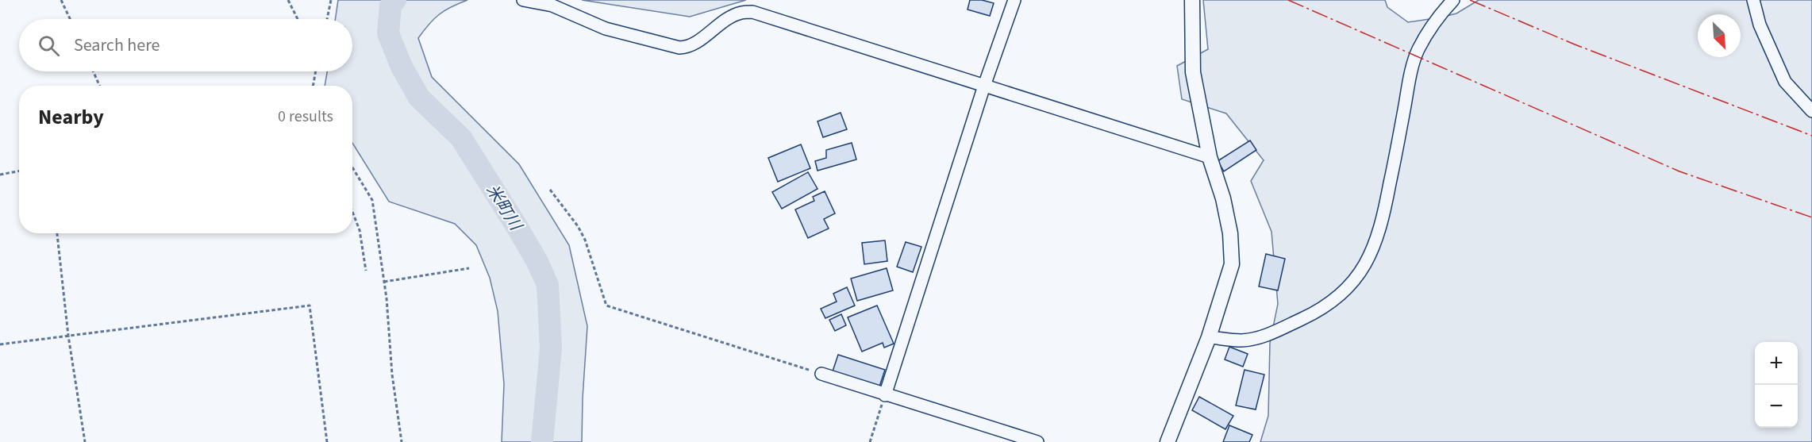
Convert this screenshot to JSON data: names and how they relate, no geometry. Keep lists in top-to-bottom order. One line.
{"water":["米町川"],"north":"bottom right","page":{"search":"Search here","heading":["Nearby","0 results"],"map_buttons":["+","−"]}}
